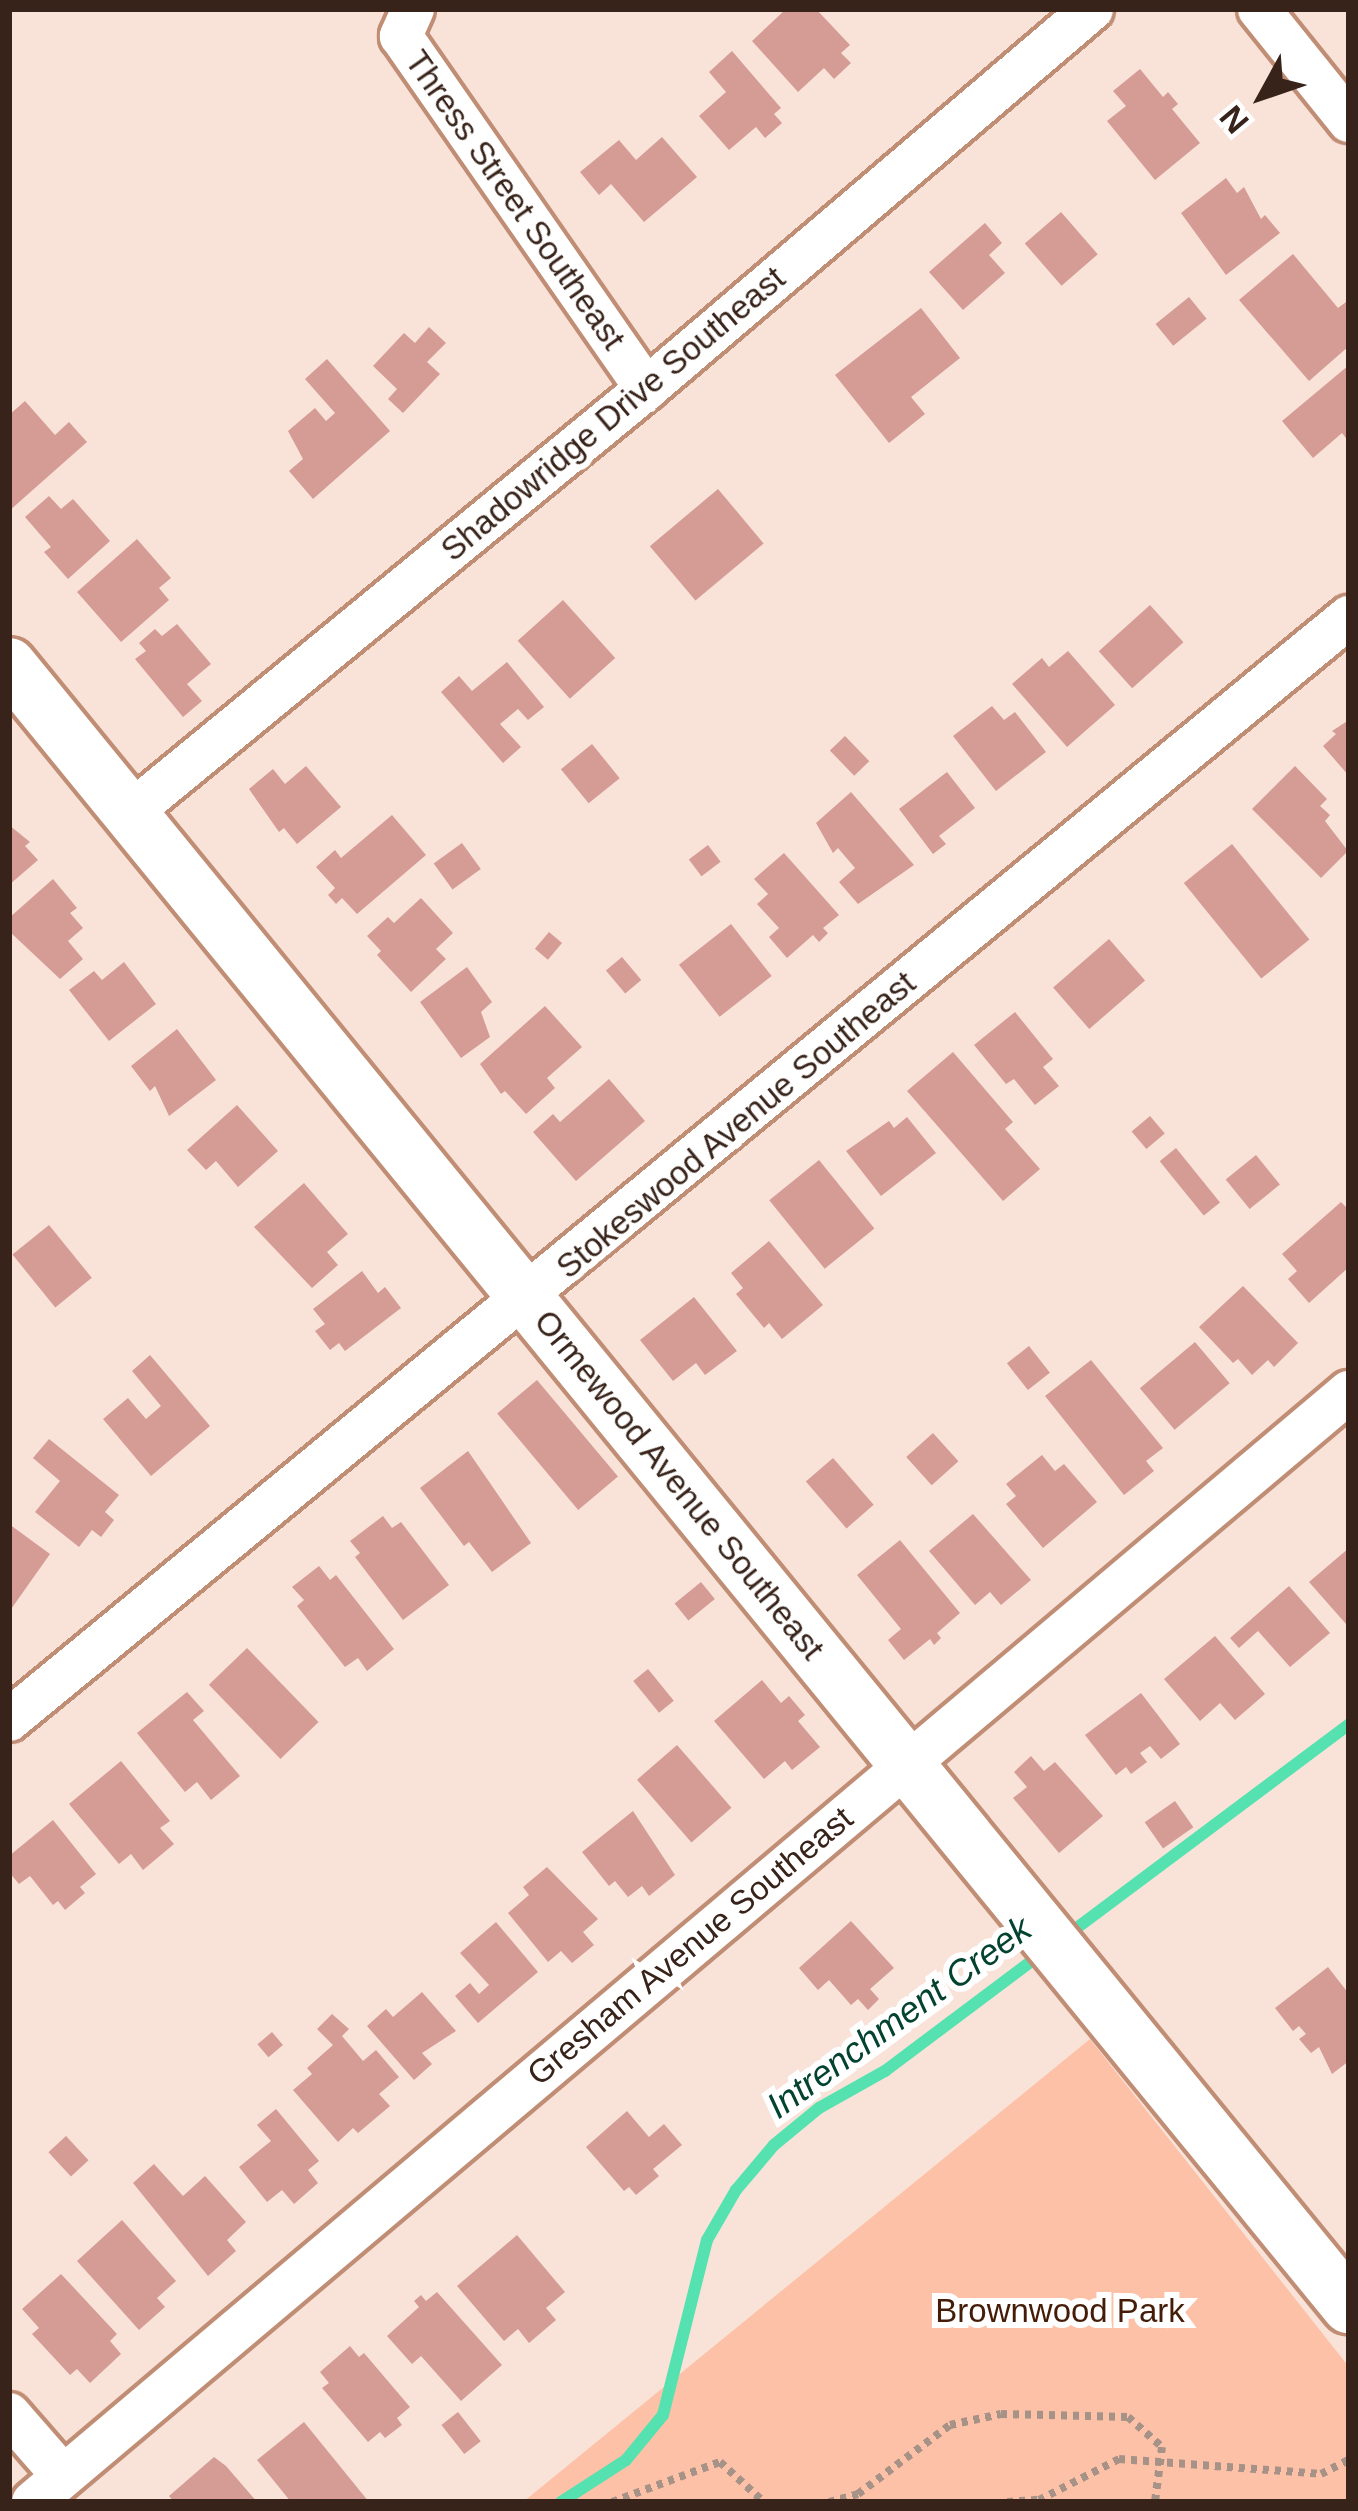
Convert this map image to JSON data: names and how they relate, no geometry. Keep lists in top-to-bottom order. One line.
{"streets":{"street":["Thress Street Southeast","Shadowridge Drive Southeast","Stokeswood Avenue Southeast","Ormewood Avenue Southeast","Gresham Avenue Southeast"]},"crossings":[["Thress Street Southeast","Shadowridge Drive Southeast"],["Shadowridge Drive Southeast","Ormewood Avenue Southeast"],["Stokeswood Avenue Southeast","Ormewood Avenue Southeast"],["Ormewood Avenue Southeast","Gresham Avenue Southeast"]],"water":["Intrenchment Creek"],"parks":["Brownwood Park"],"north":"bottom left"}
